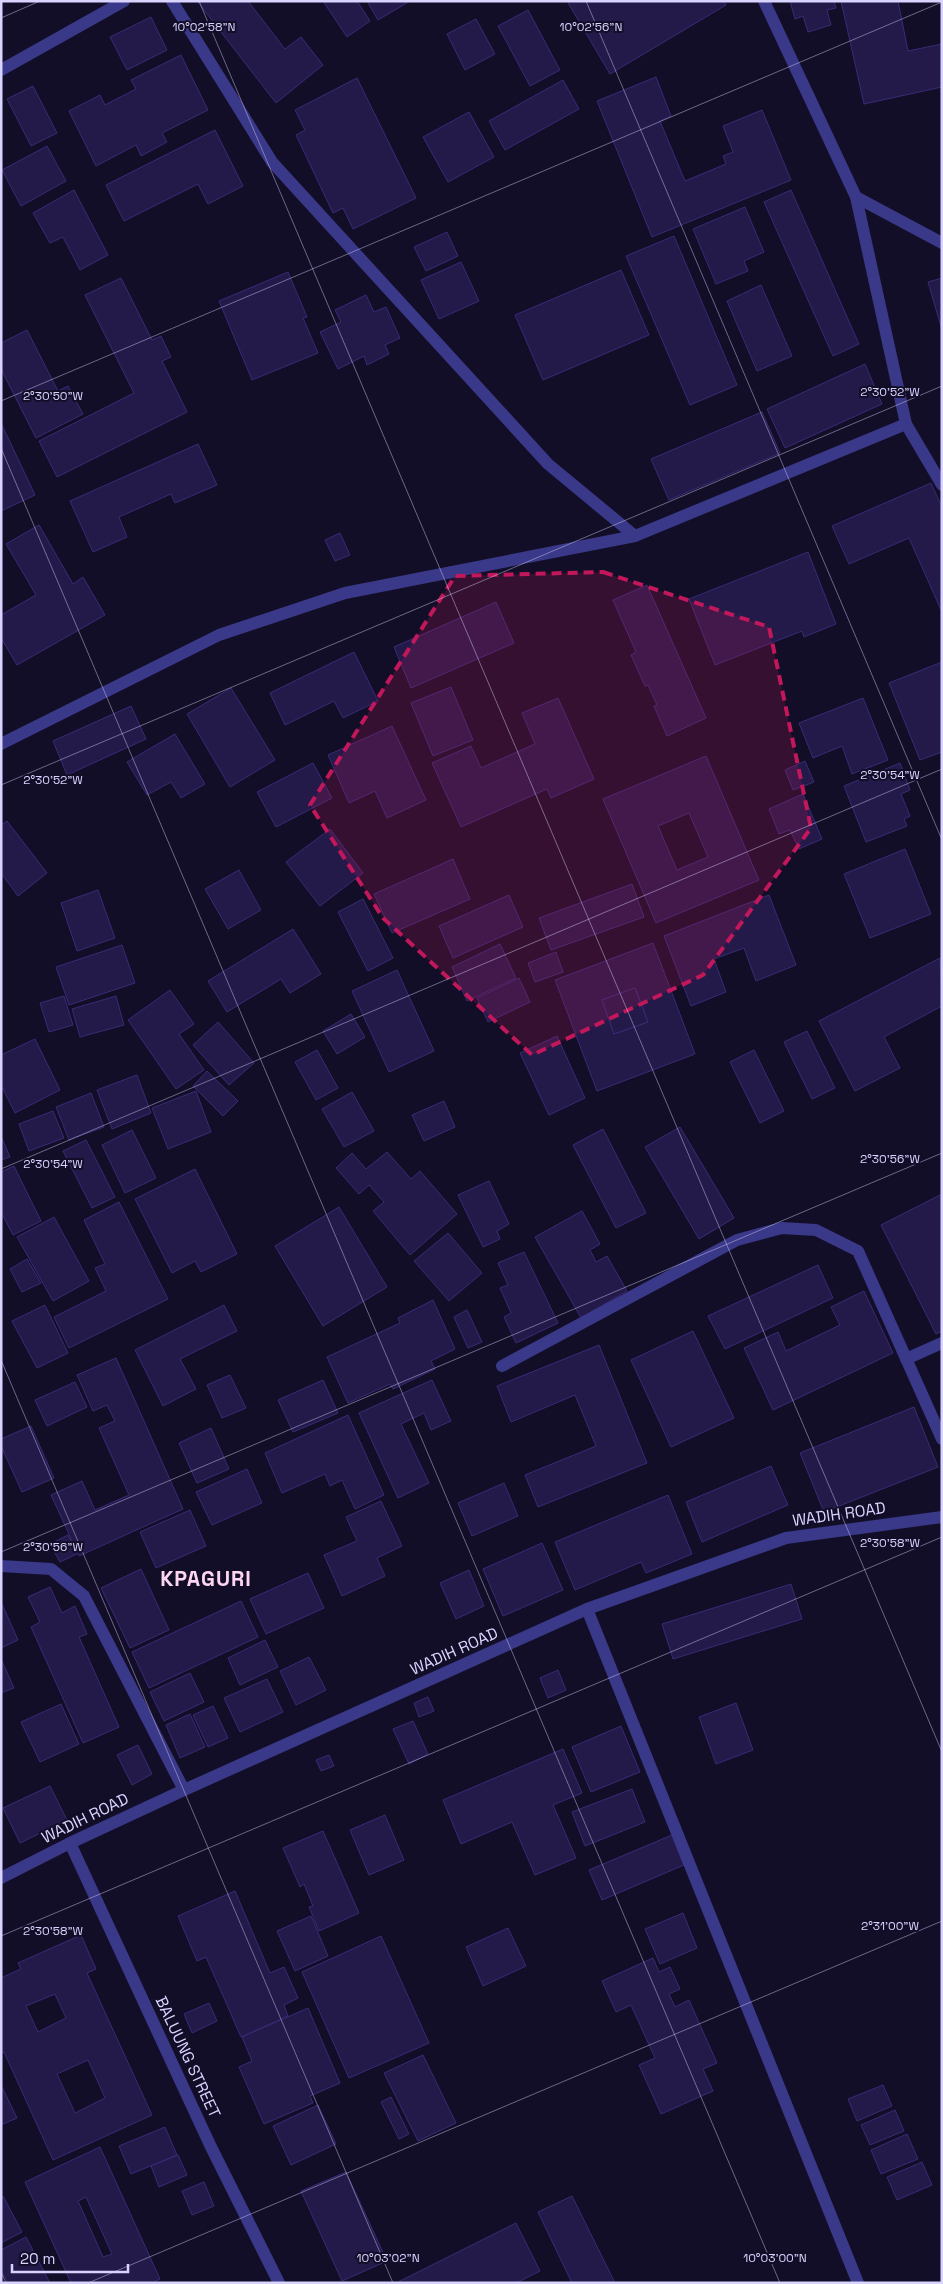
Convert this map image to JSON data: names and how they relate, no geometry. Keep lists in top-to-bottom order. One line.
{"streets":{"street":["WADIH ROAD","BALUUNG STREET"]},"crossings":[["WADIH ROAD","BALUUNG STREET"]],"districts":["KPAGURI"],"scale_bar":"20 m","coordinates":["10°02'58\"N","10°02'56\"N","2°30'52\"W","2°30'50\"W","2°30'54\"W","2°30'56\"W","2°30'58\"W","2°31'00\"W","10°03'02\"N","10°03'00\"N"]}
